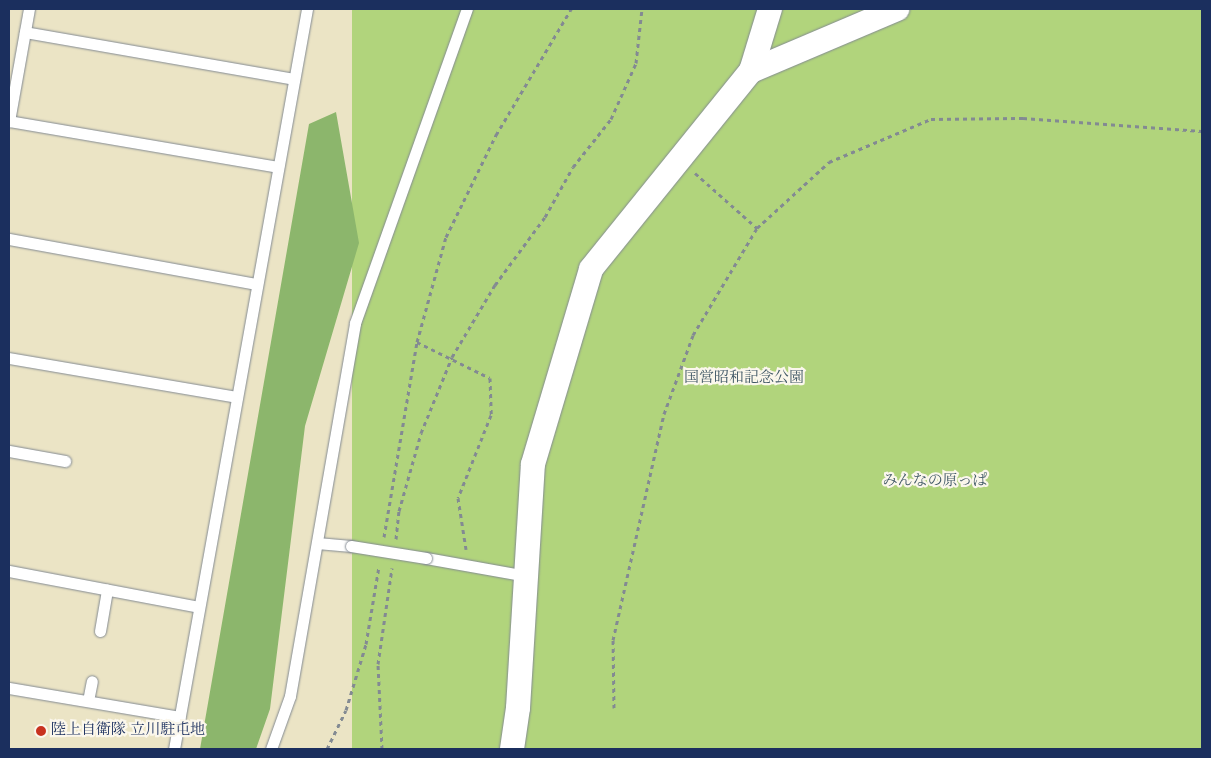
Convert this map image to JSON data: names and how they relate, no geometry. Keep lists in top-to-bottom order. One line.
{"parks":["国営昭和記念公園","みんなの原っぱ"],"places":["陸上自衛隊 立川駐屯地"]}
